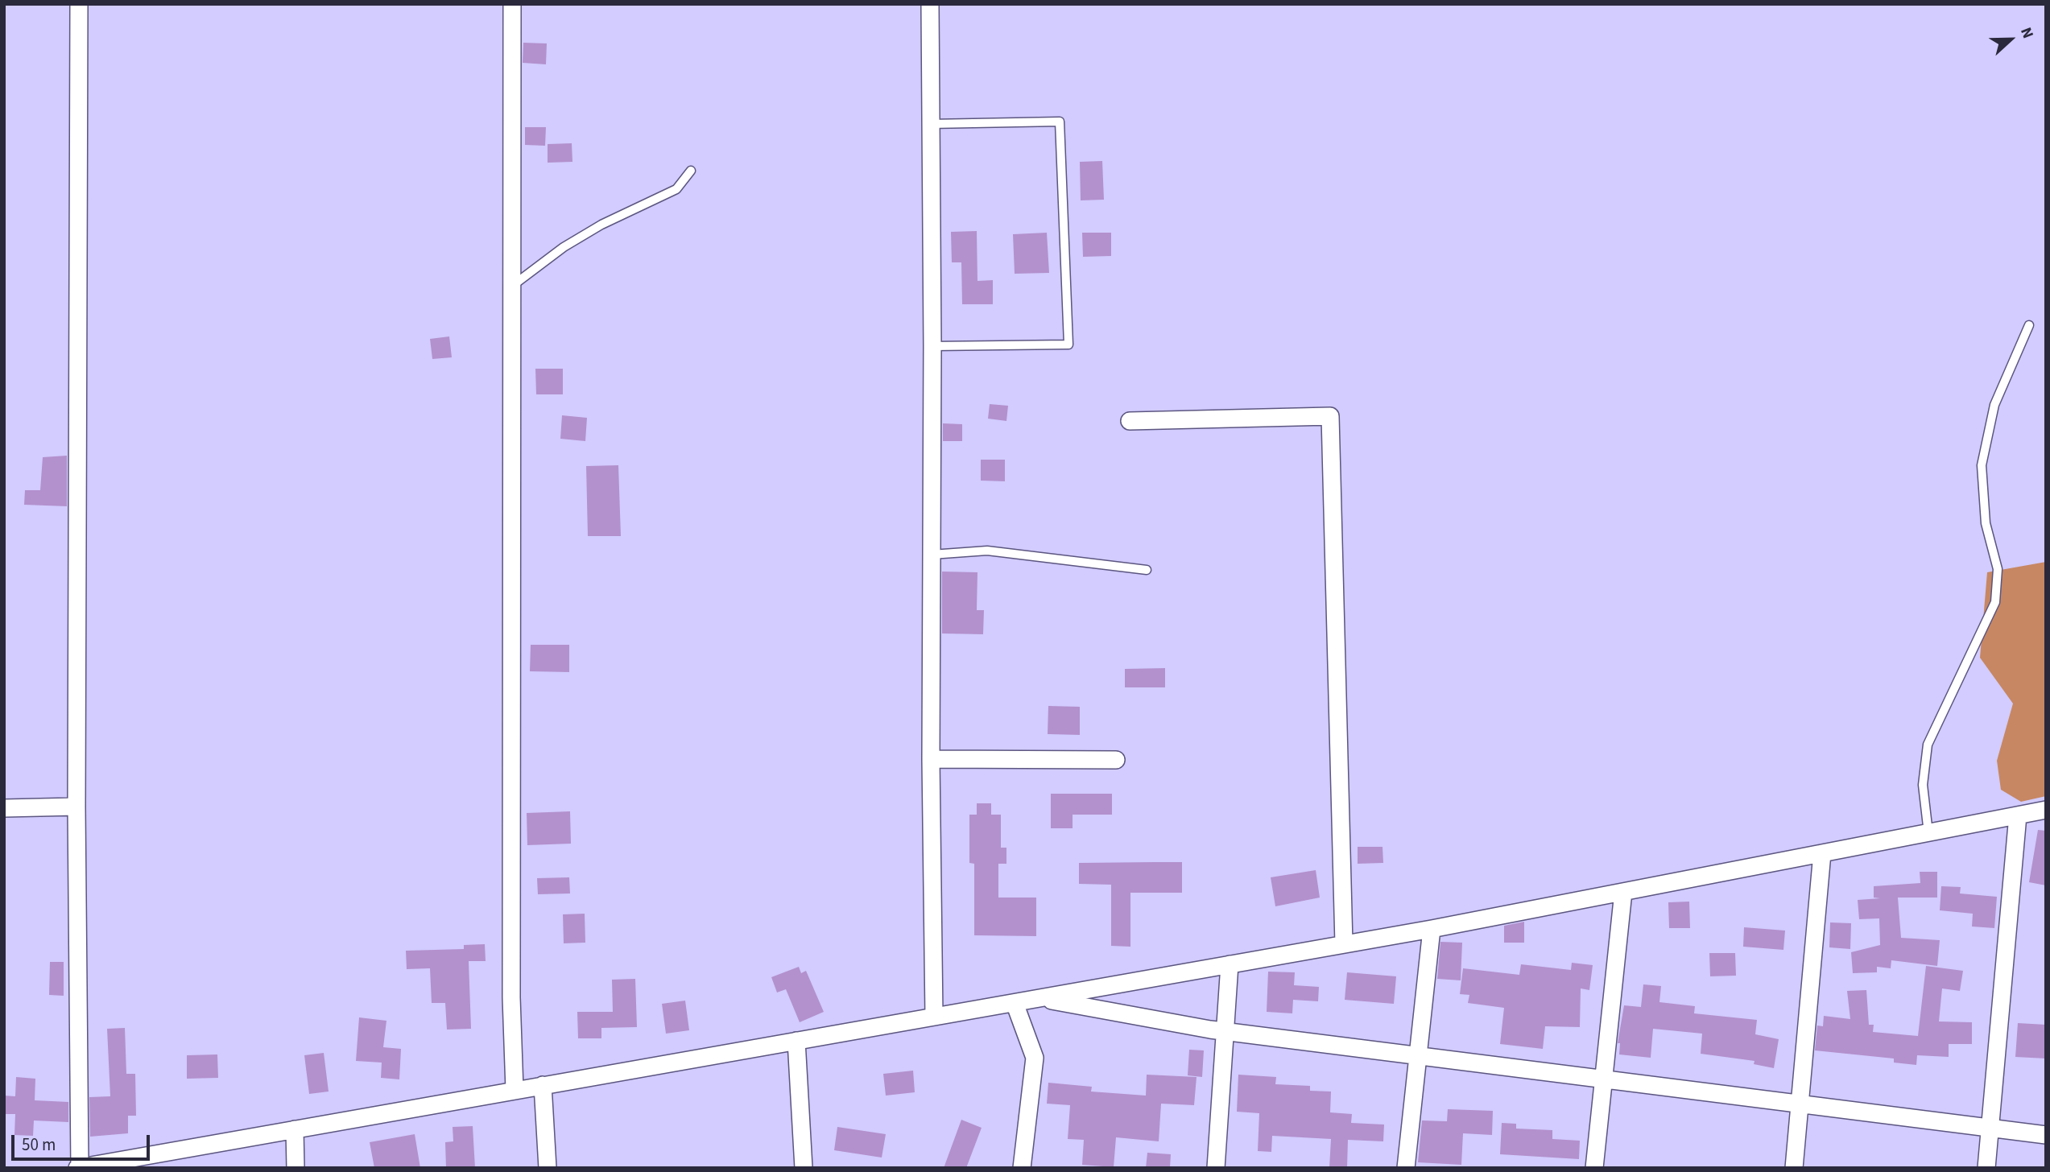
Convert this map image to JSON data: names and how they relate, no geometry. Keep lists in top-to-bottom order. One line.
{"scale_bar":"50 m","north":"right"}
